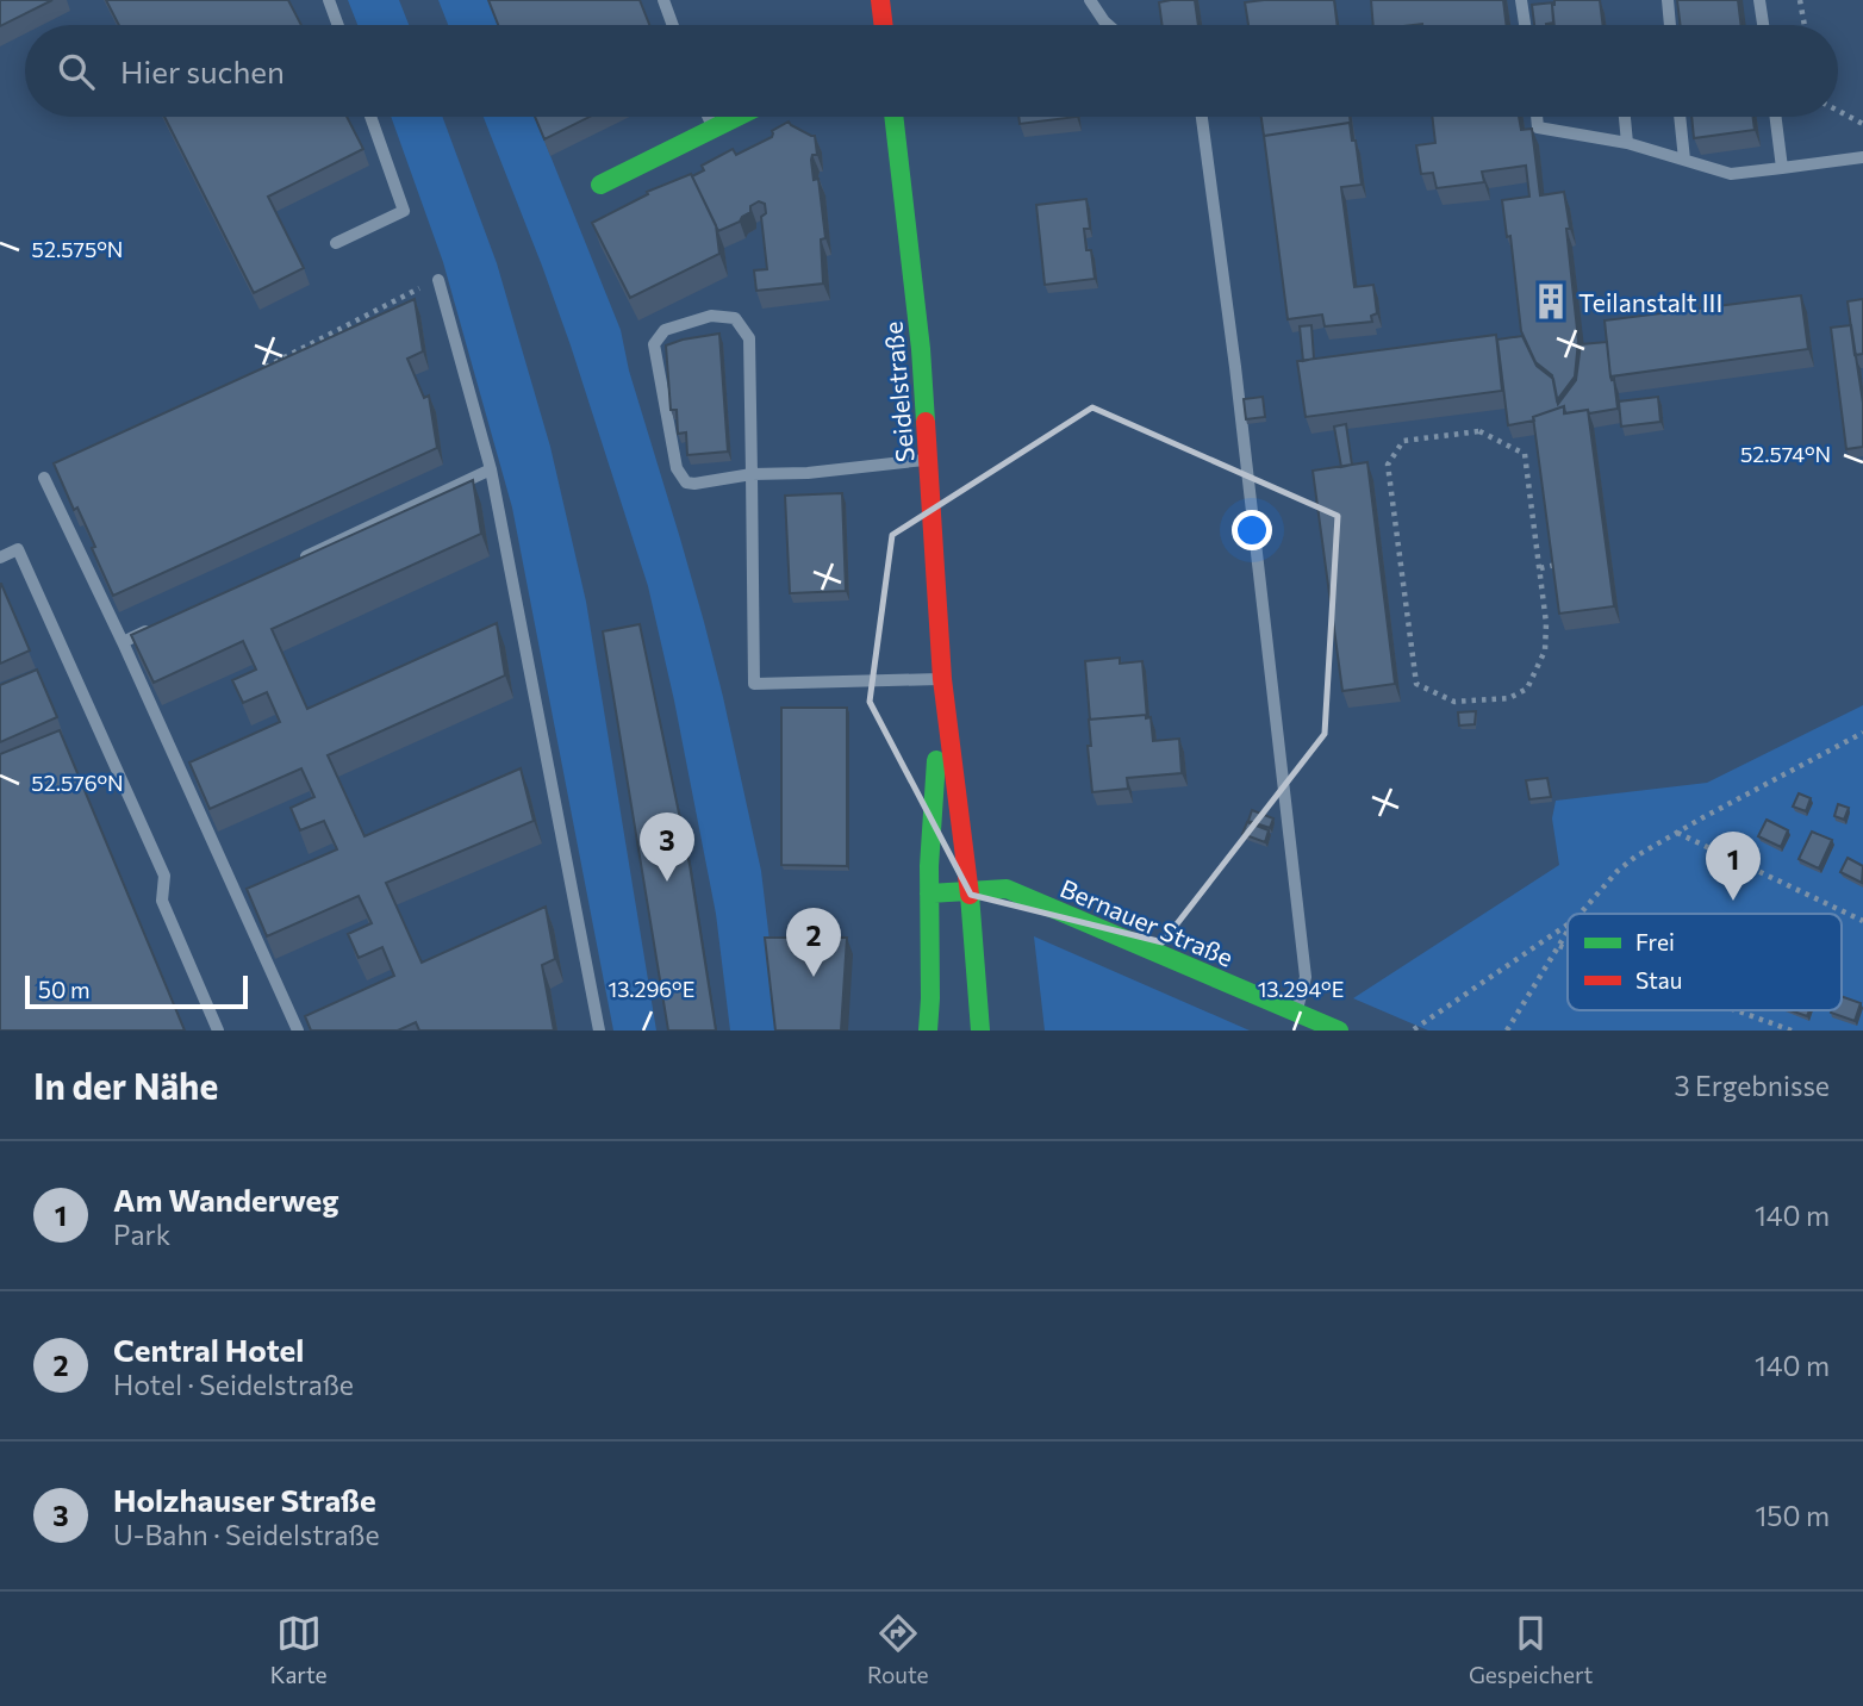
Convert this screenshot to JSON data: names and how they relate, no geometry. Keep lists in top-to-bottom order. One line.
{"streets":{"main road":["Seidelstraße","Bernauer Straße"]},"crossings":[["Seidelstraße","Bernauer Straße"]],"places":{"building":["Teilanstalt III"]},"legend":["Frei","Stau"],"scale_bar":"50 m","page":{"search":"Hier suchen","pins":["3","1","2"],"scale":"50 m","heading":["In der Nähe","3 Ergebnisse"],"list":[{"mark":"1","name":"Am Wanderweg","note":"Park","value":"140 m"},{"mark":"2","name":"Central Hotel","note":"Hotel · Seidelstraße","value":"140 m"},{"mark":"3","name":"Holzhauser Straße","note":"U-Bahn · Seidelstraße","value":"150 m"}],"nav":["Karte","Route","Gespeichert"]},"coordinates":["52.575°N","52.574°N","52.576°N","13.296°E","13.294°E"]}
